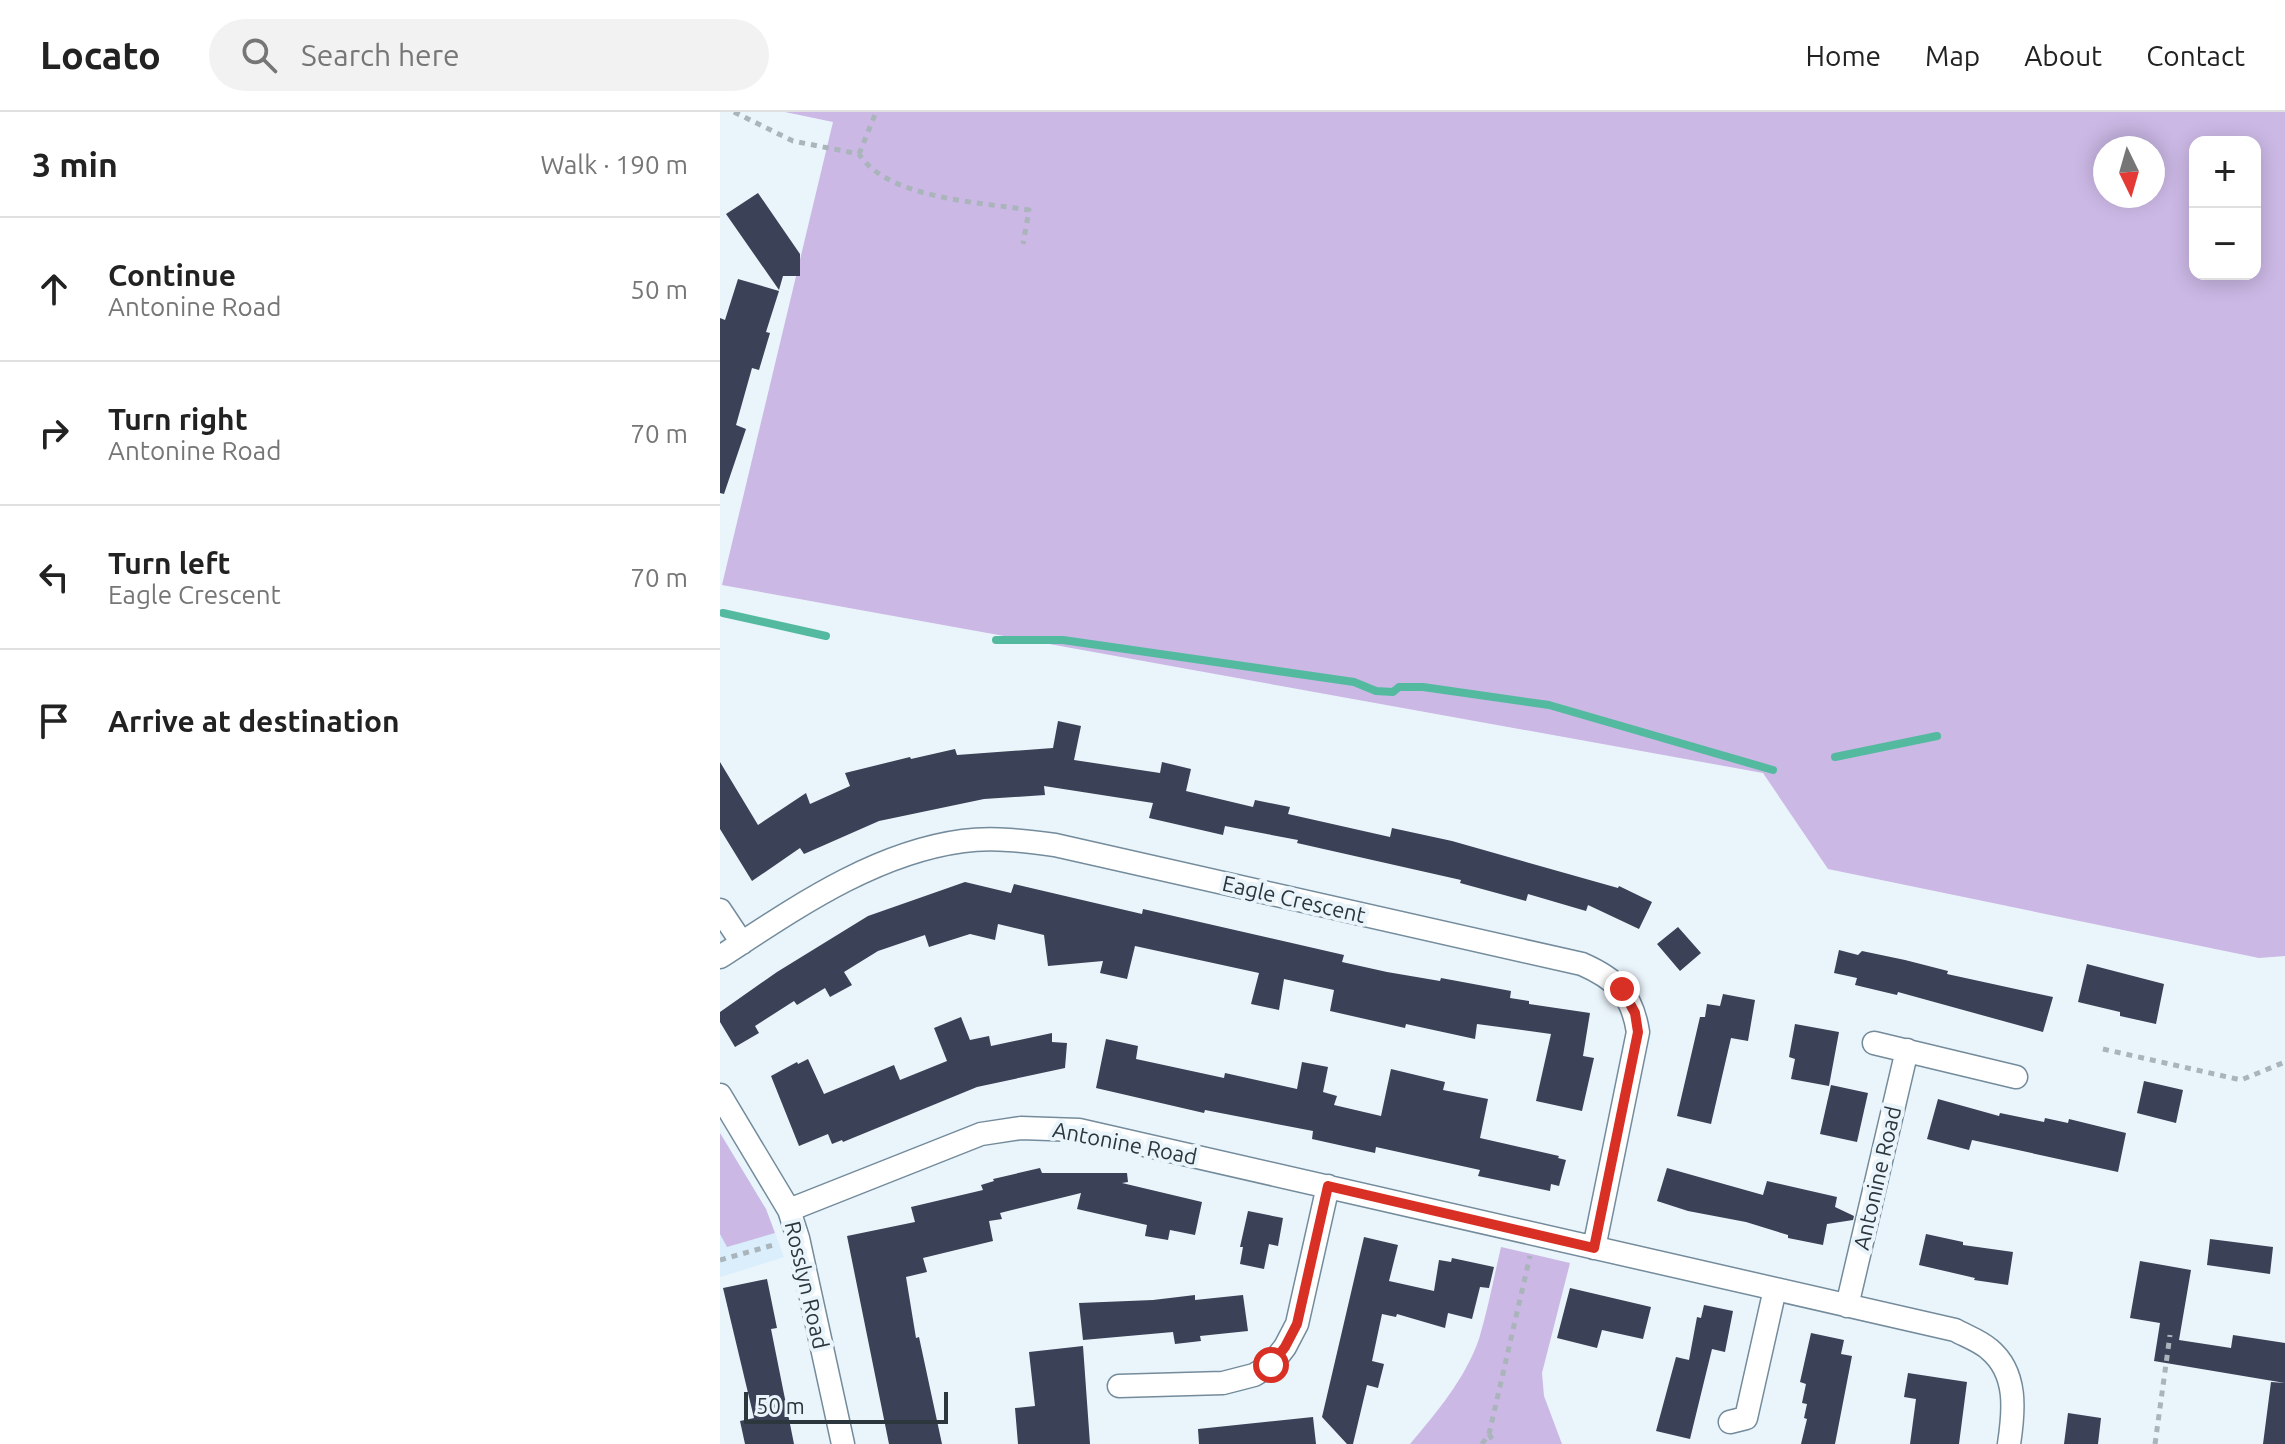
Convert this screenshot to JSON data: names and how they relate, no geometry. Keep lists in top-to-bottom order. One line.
{"streets":{"street":["Eagle Crescent","Antonine Road","Rosslyn Road"]},"crossings":[["Eagle Crescent","Antonine Road"],["Antonine Road","Rosslyn Road"]],"scale_bar":"50 m","north":"bottom","page":{"header":"Locato","search":"Search here","nav":["Home","Map","About","Contact"],"heading":["3 min","Walk · 190 m"],"map_buttons":["+","−"],"list":[["Continue","Antonine Road","50 m"],["Turn right","Antonine Road","70 m"],["Turn left","Eagle Crescent","70 m"],"Arrive at destination"],"scale":"50 m"}}
